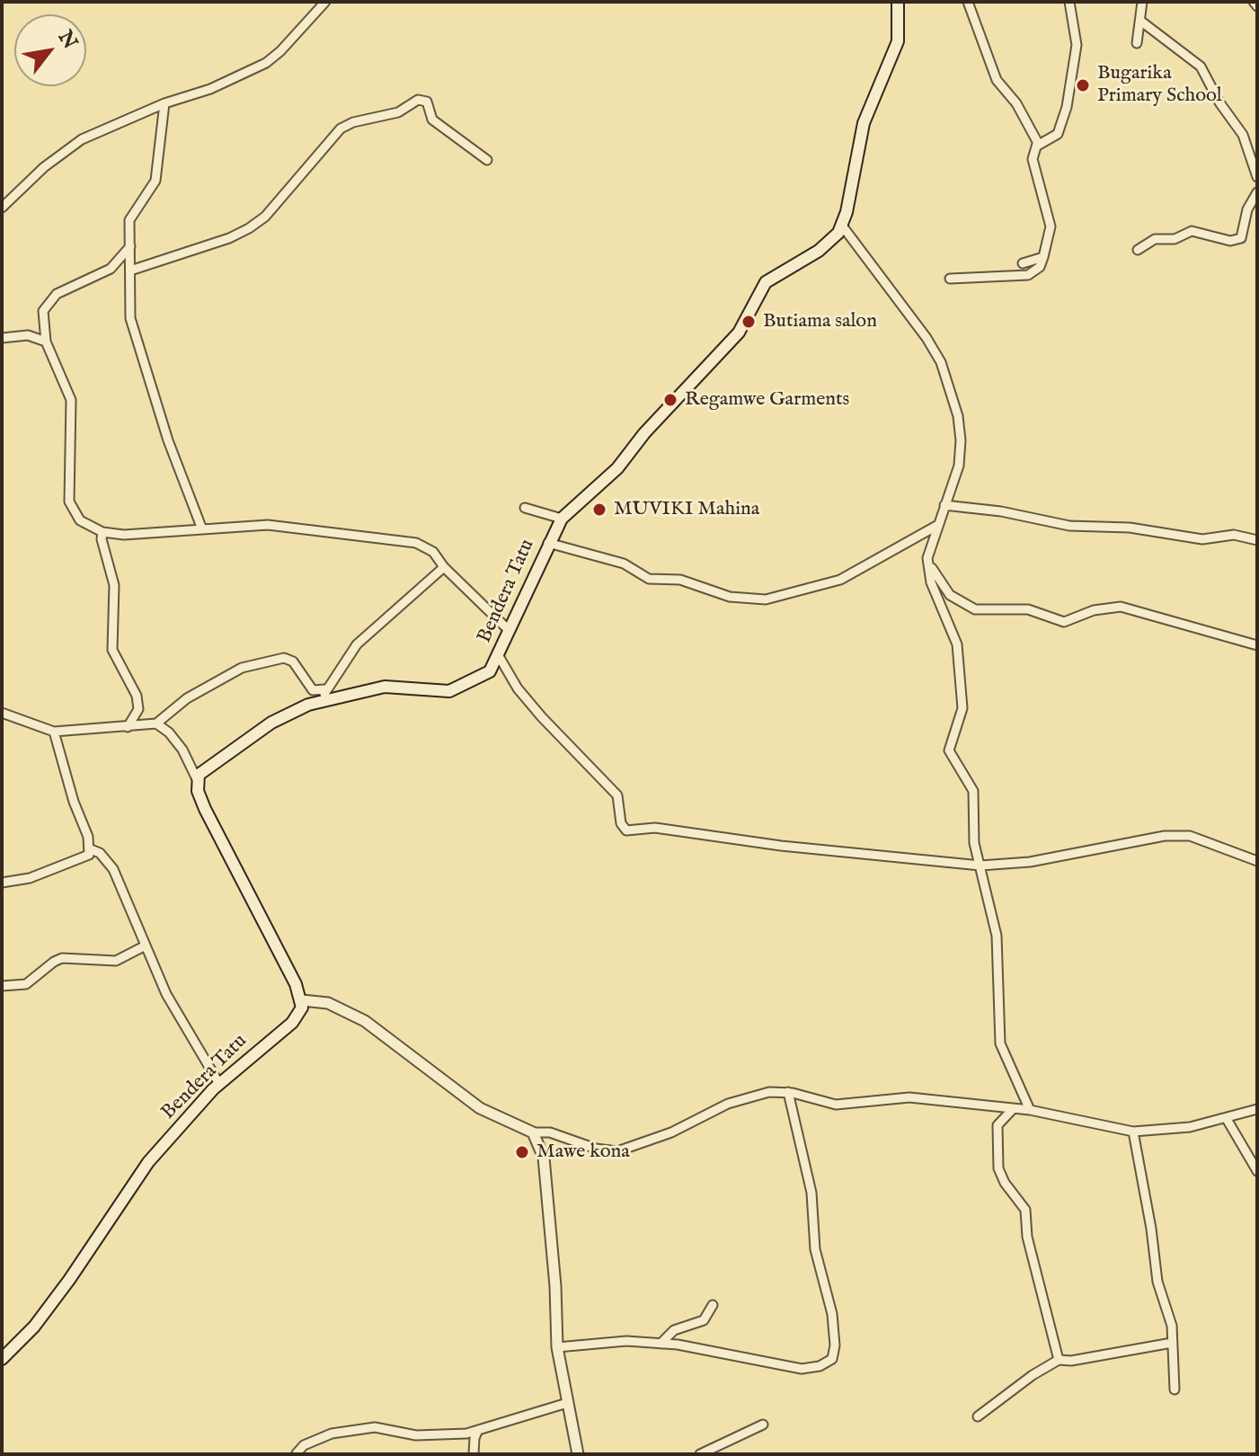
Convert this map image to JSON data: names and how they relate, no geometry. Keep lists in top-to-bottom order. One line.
{"streets":{"main road":["Bendera Tatu"]},"places":["Bugarika Primary School","Butiama salon","Regamwe Garments","MUVIKI Mahina","Mawe kona"],"north":"top right"}
